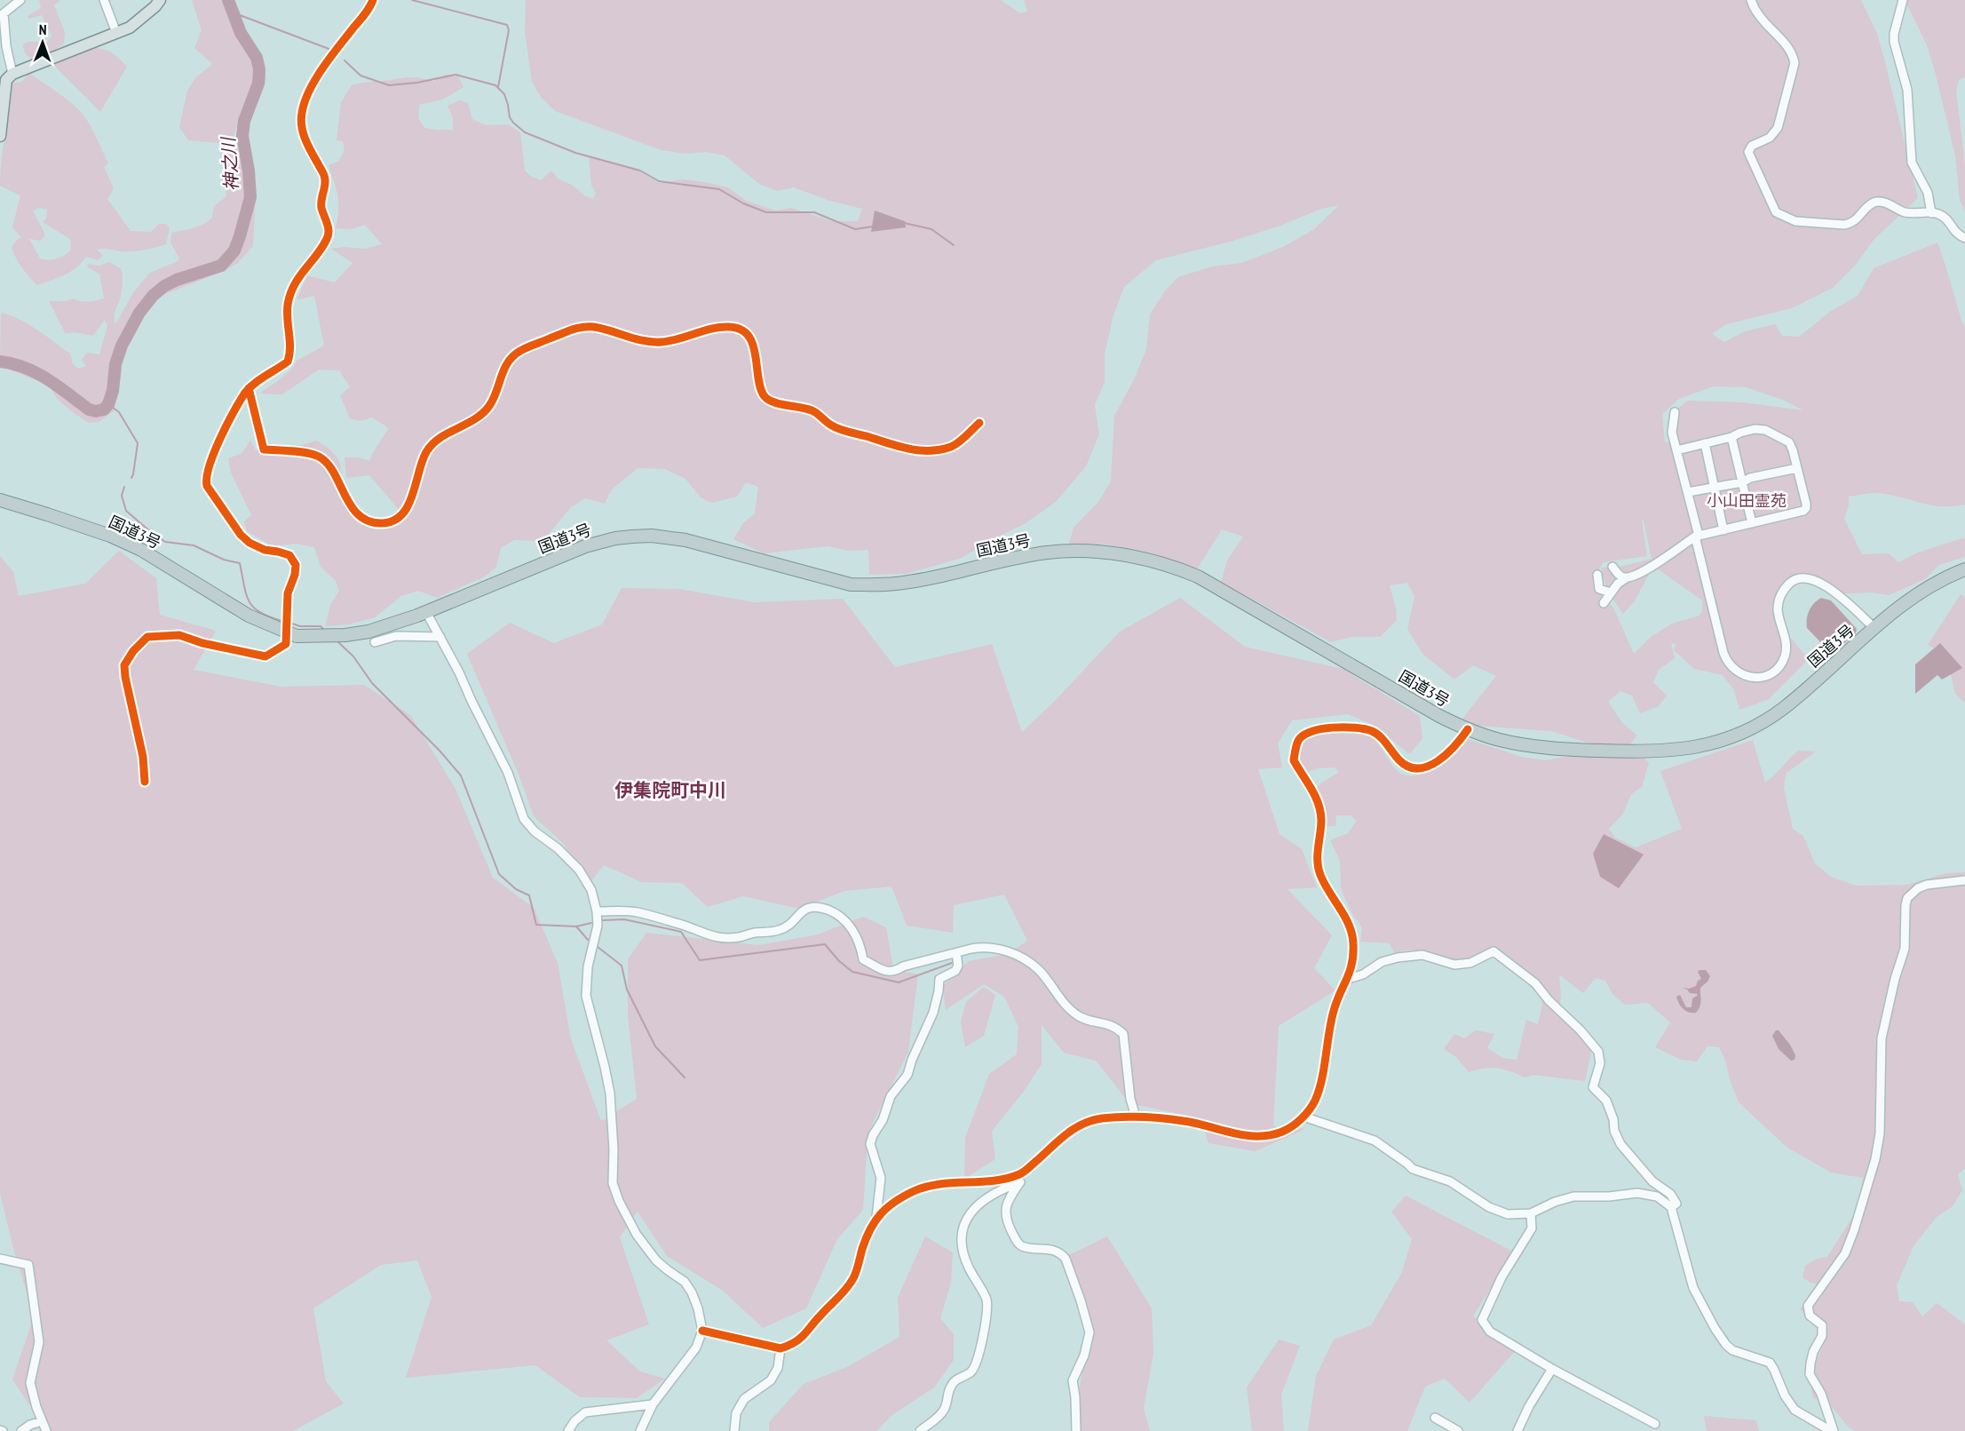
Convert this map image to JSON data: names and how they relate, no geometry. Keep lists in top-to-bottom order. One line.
{"streets":{"highway":["国道3号"]},"districts":["伊集院町中川"],"water":["神之川"],"parks":["小山田霊苑"],"north":"top"}
